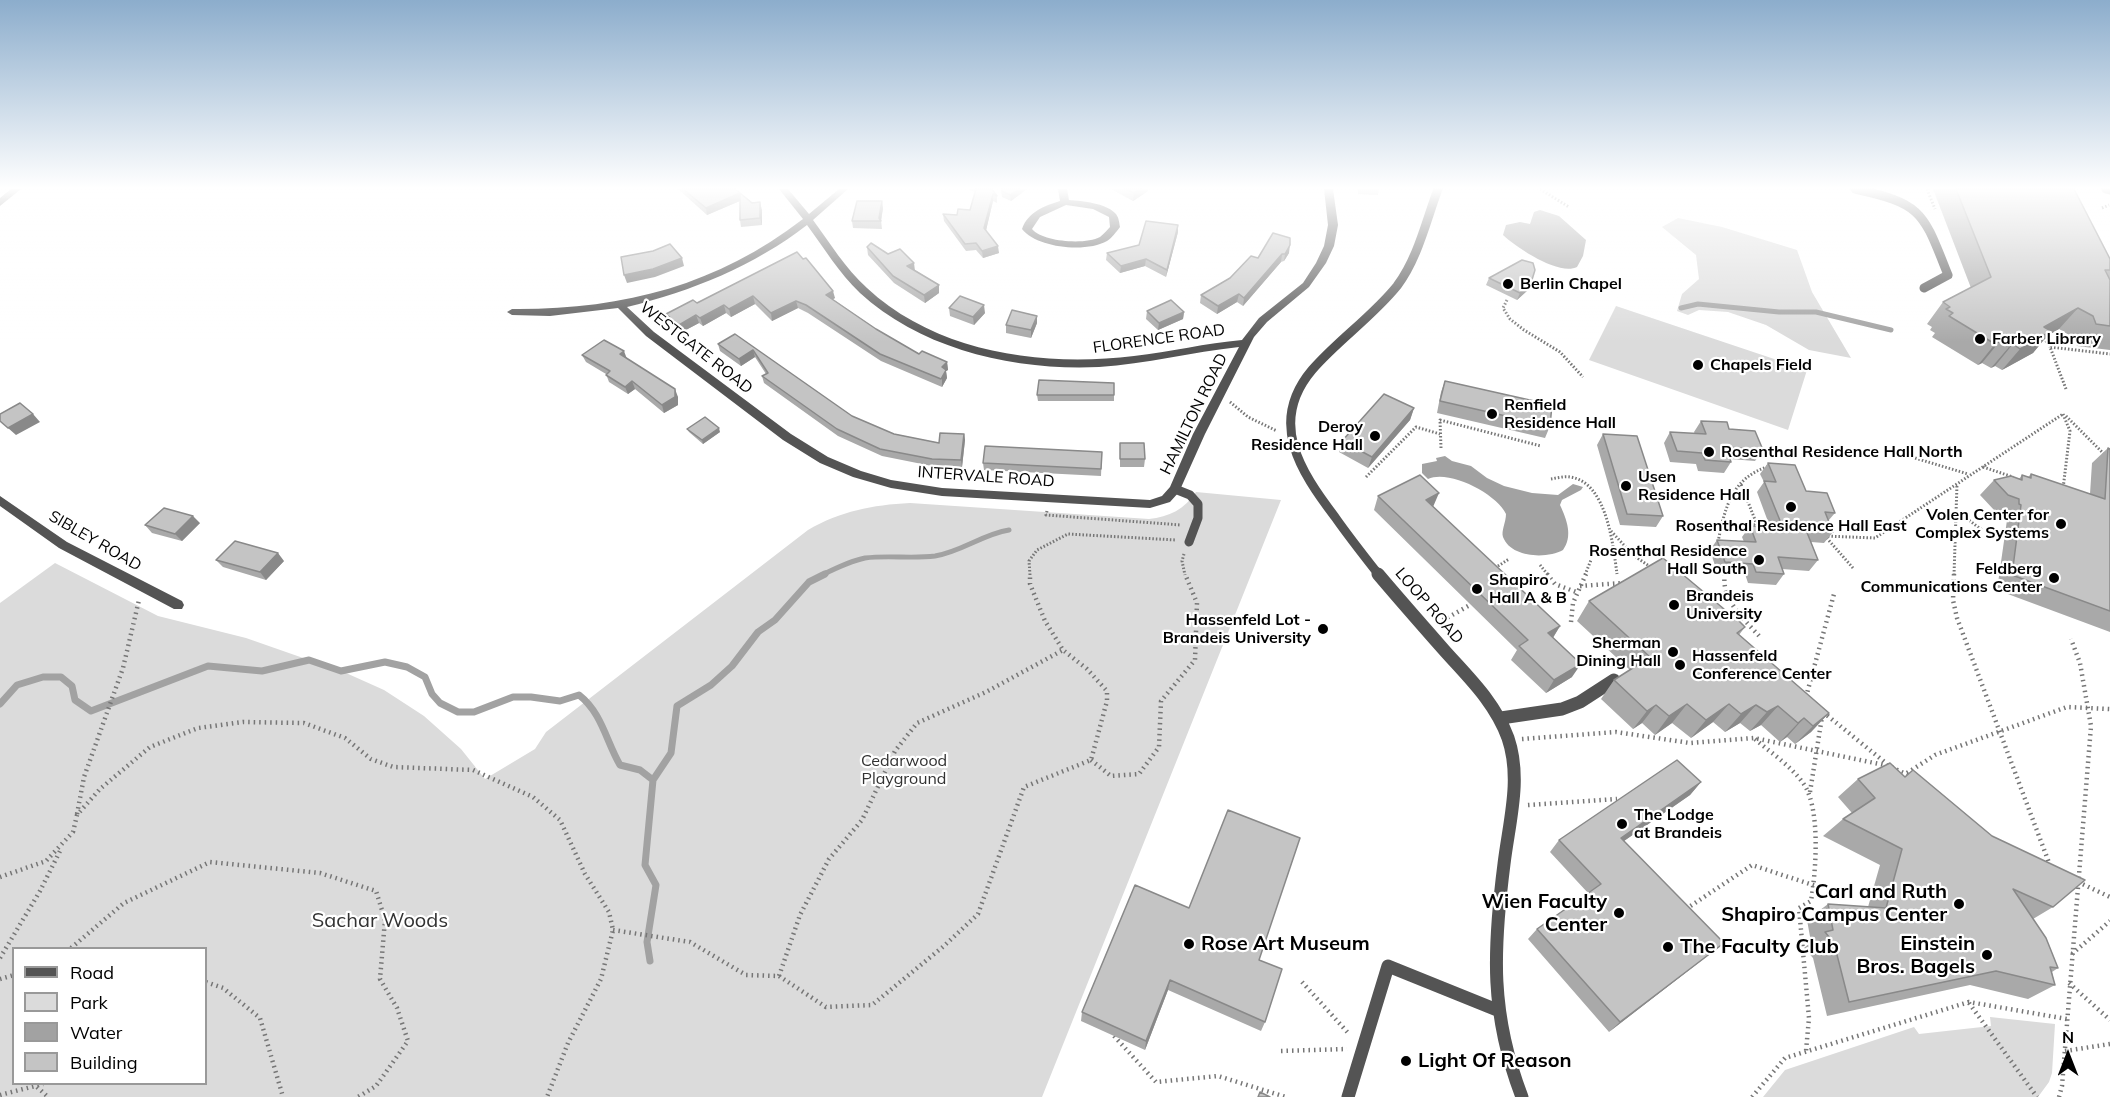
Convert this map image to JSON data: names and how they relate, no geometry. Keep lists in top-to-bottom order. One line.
{"streets":{"street":["FLORENCE ROAD","WESTGATE ROAD","HAMILTON ROAD","INTERVALE ROAD","SIBLEY ROAD"],"lane":["LOOP ROAD"]},"crossings":[["FLORENCE ROAD","HAMILTON ROAD"],["WESTGATE ROAD","INTERVALE ROAD"],["HAMILTON ROAD","INTERVALE ROAD"]],"parks":["Cedarwood Playground","Sachar Woods"],"places":["Berlin Chapel","Farber Library","Chapels Field","Renfield Residence Hall","Deroy Residence Hall","Rosenthal Residence Hall North","Usen Residence Hall","Rosenthal Residence Hall East","Volen Center for Complex Systems","Rosenthal Residence Hall South","Feldberg Communications Center","Shapiro Hall A & B","Brandeis University","Hassenfeld Lot - Brandeis University","Sherman Dining Hall","Hassenfeld Conference Center","The Lodge at Brandeis","Carl and Ruth Shapiro Campus Center","Wien Faculty Center","Rose Art Museum","The Faculty Club","Einstein Bros. Bagels","Light Of Reason"],"legend":["Road","Park","Water","Building"],"north":"top"}
